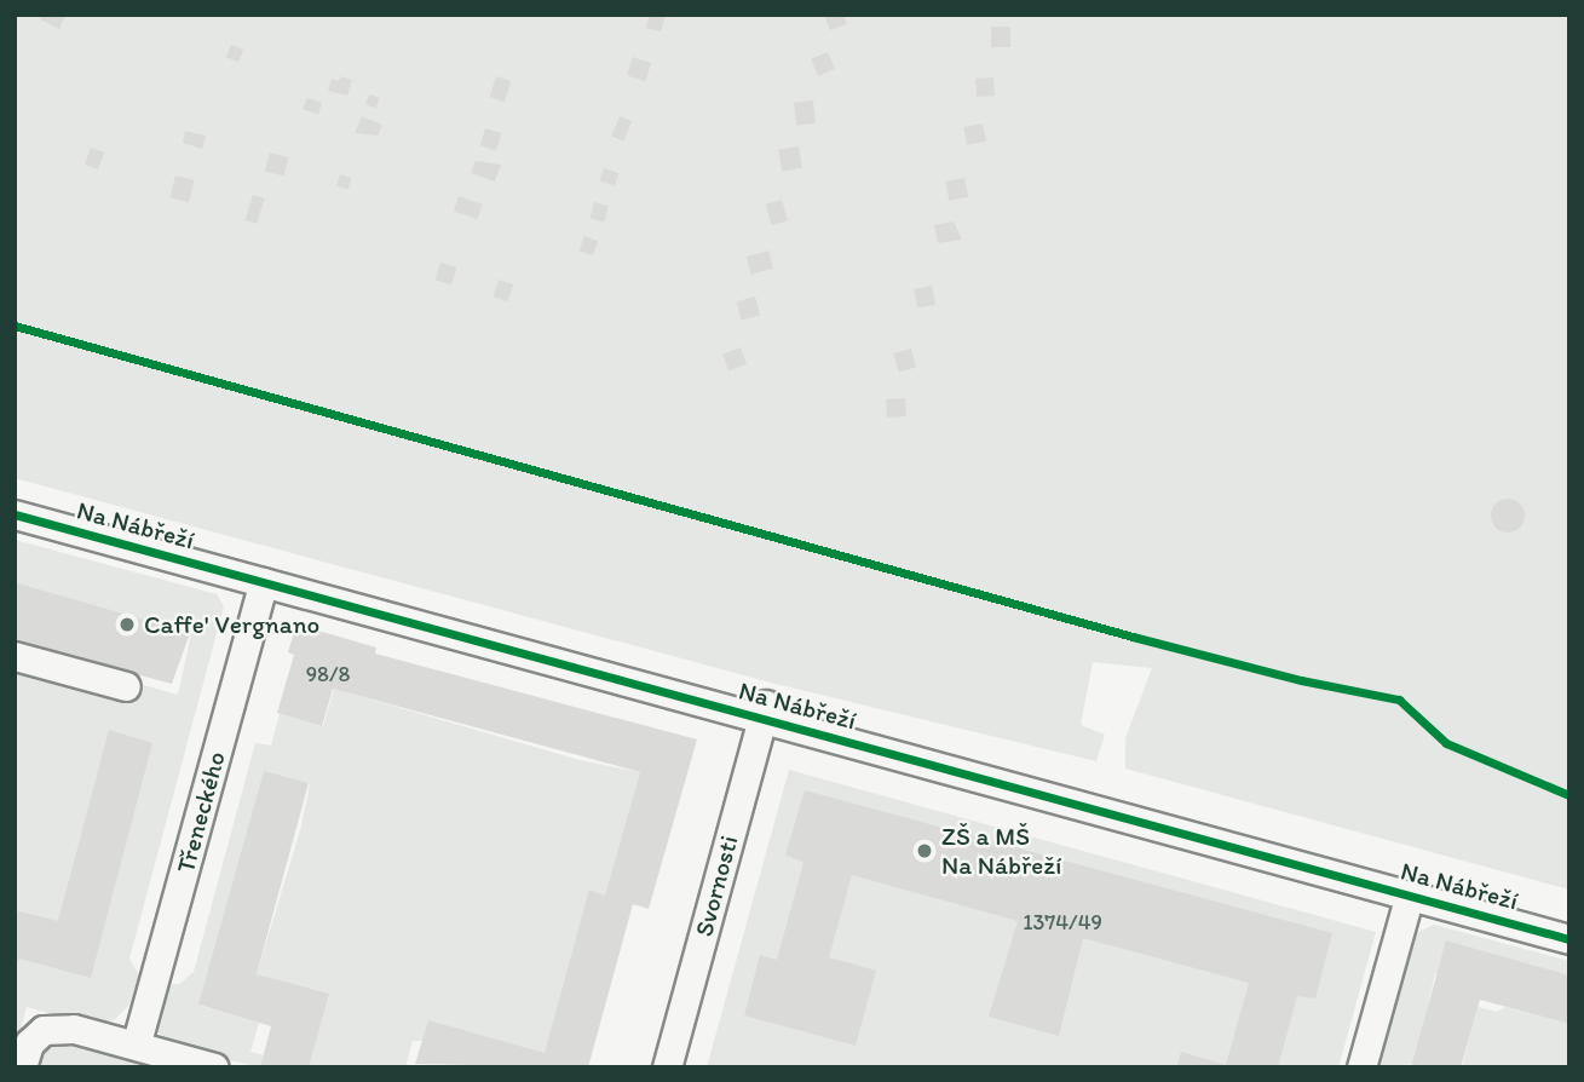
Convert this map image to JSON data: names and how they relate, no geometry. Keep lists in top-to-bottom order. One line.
{"streets":{"street":["Na Nábřeží","Třeneckého","Svornosti"]},"crossings":[["Na Nábřeží","Třeneckého"],["Na Nábřeží","Svornosti"]],"places":["Caffe' Vergnano","ZŠ a MŠ Na Nábřeží"],"house_numbers":["98/8","1374/49"]}
